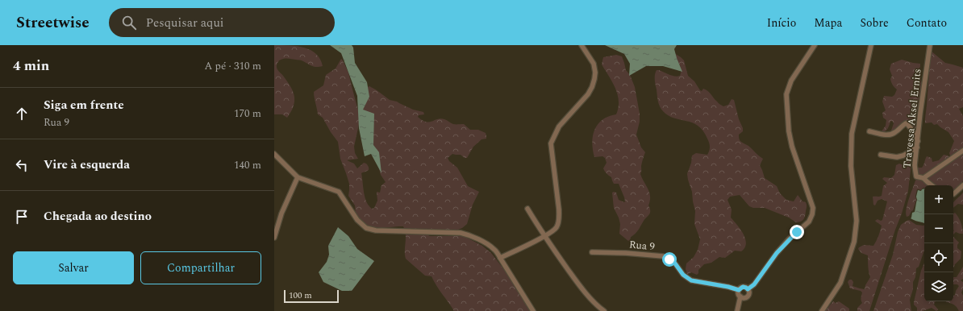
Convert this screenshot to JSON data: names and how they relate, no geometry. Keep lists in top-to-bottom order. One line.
{"streets":{"street":["Travessa Aksel Ernits","Rua 9"]},"scale_bar":"100 m","page":{"header":"Streetwise","search":"Pesquisar aqui","nav":["Início","Mapa","Sobre","Contato"],"heading":["4 min","A pé · 310 m"],"list":[["Siga em frente","Rua 9","170 m"],["Vire à esquerda","140 m"],"Chegada ao destino"],"map_buttons":["+","−"],"buttons":["Salvar","Compartilhar"],"scale":"100 m"}}
